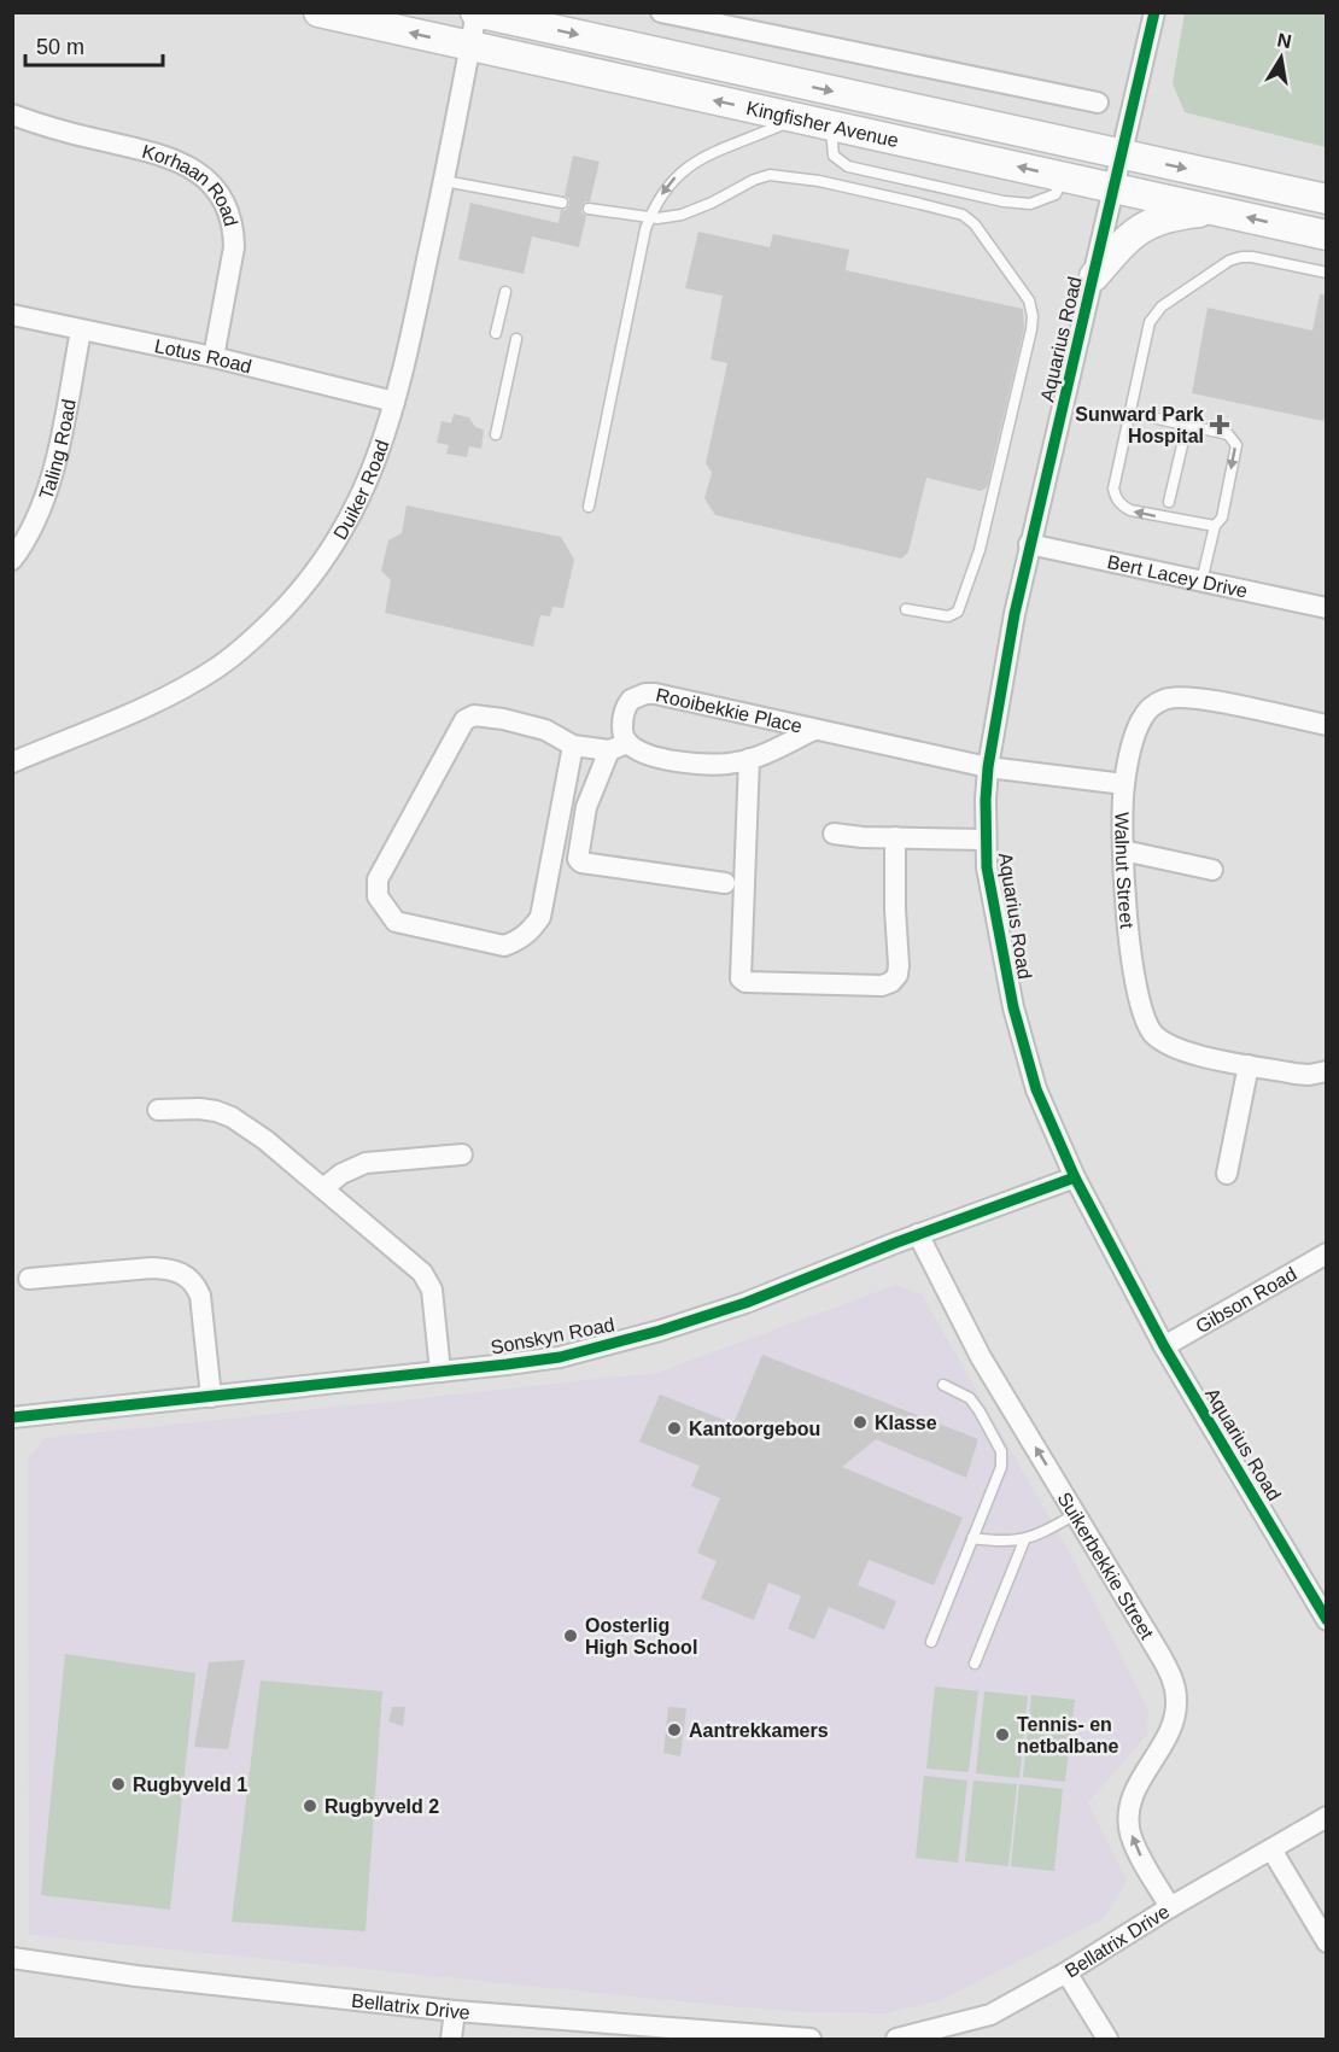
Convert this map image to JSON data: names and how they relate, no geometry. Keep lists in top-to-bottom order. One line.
{"streets":{"street":["Kingfisher Avenue","Korhaan Road","Aquarius Road","Lotus Road","Taling Road","Duiker Road","Bert Lacey Drive","Rooibekkie Place","Walnut Street","Gibson Road","Sonskyn Road","Suikerbekkie Street","Bellatrix Drive"]},"crossings":[["Kingfisher Avenue","Aquarius Road"],["Kingfisher Avenue","Duiker Road"],["Korhaan Road","Lotus Road"],["Aquarius Road","Bert Lacey Drive"],["Aquarius Road","Rooibekkie Place"],["Aquarius Road","Gibson Road"],["Aquarius Road","Sonskyn Road"],["Lotus Road","Taling Road"],["Lotus Road","Duiker Road"],["Rooibekkie Place","Walnut Street"],["Sonskyn Road","Suikerbekkie Street"],["Suikerbekkie Street","Bellatrix Drive"]],"one_way":["Suikerbekkie Street"],"places":{"health":["Sunward Park Hospital"],"other":["Klasse","Kantoorgebou","Oosterlig High School","Aantrekkamers","Tennis- en netbalbane","Rugbyveld 1","Rugbyveld 2"]},"scale_bar":"50 m","north":"top"}
